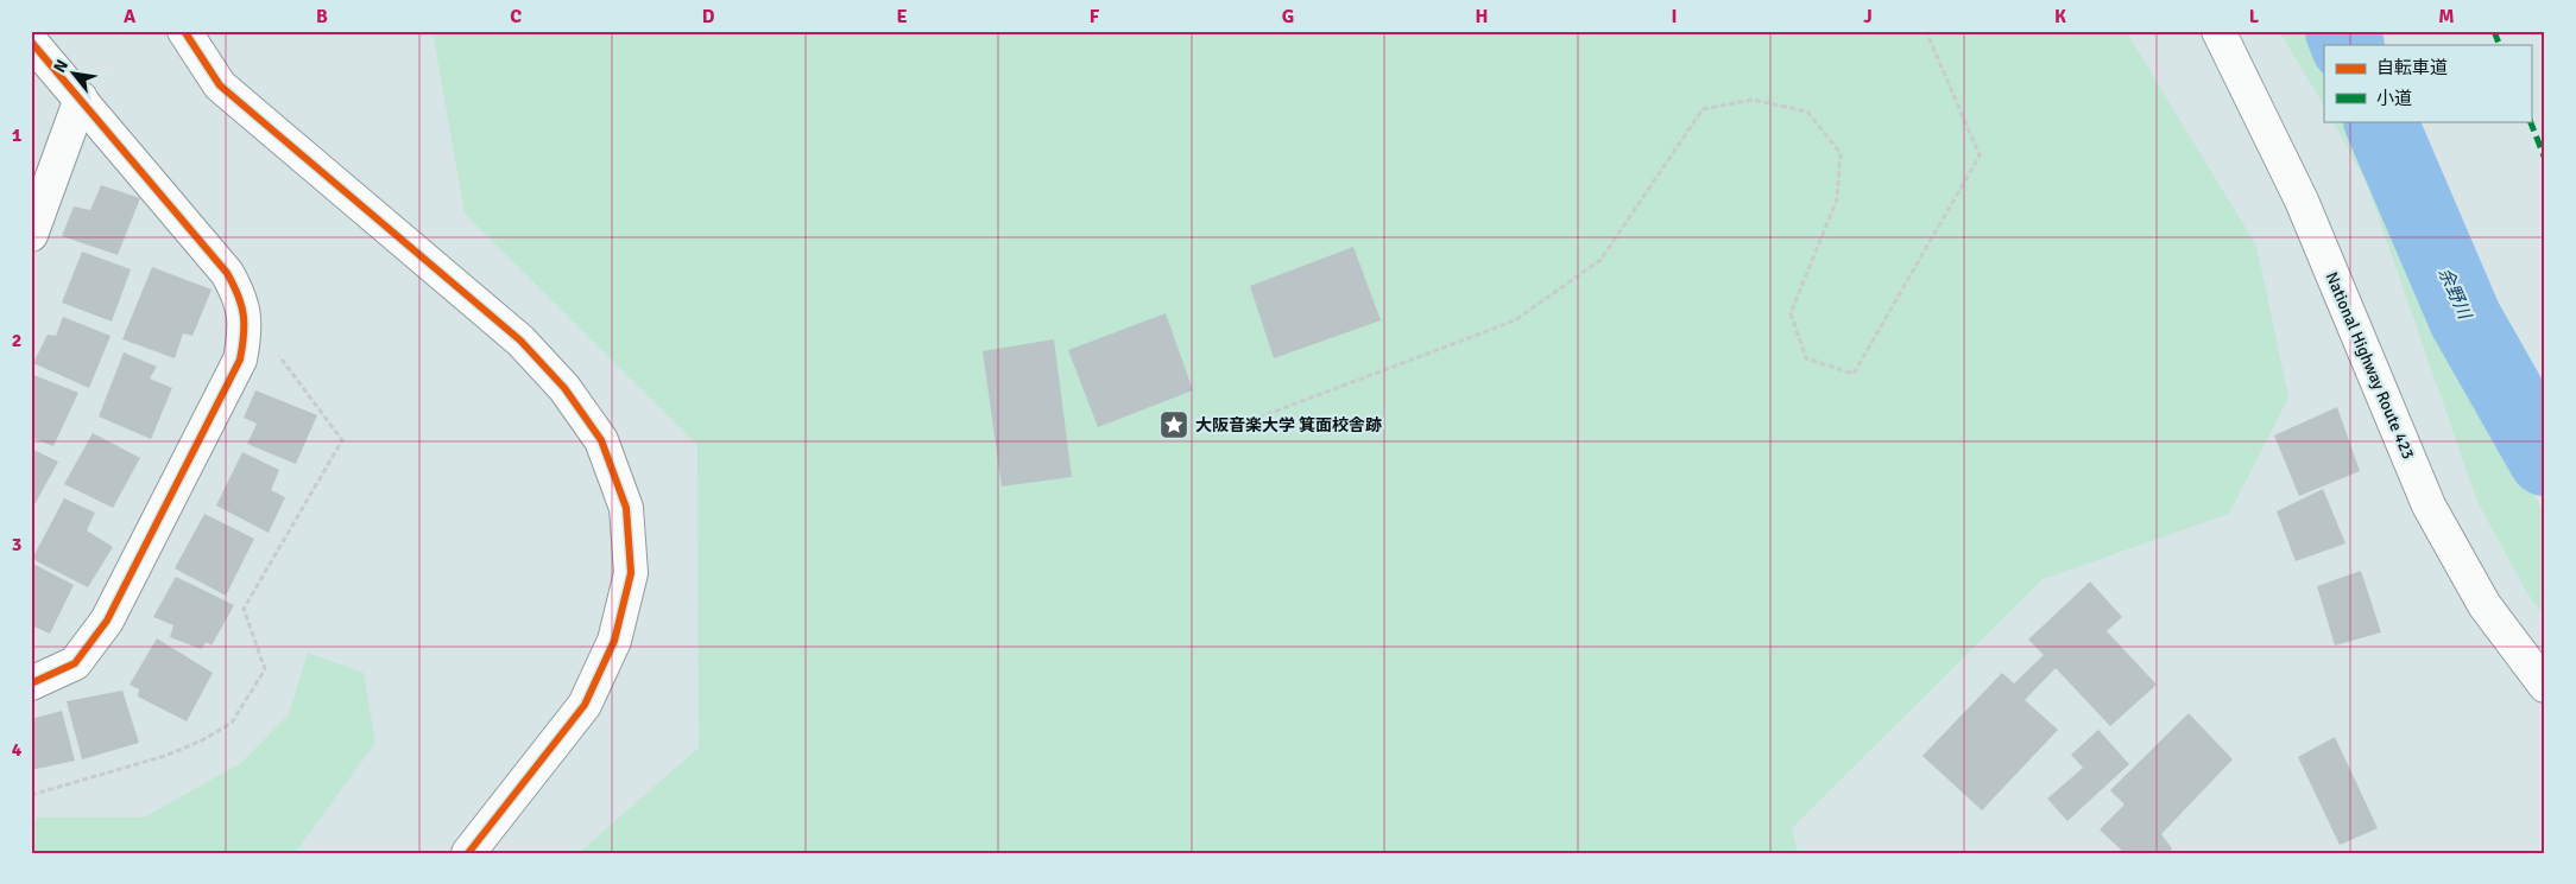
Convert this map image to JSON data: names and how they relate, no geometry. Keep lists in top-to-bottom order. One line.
{"streets":{"main road":["National Highway Route 423"]},"water":["余野川"],"places":{"place":["大阪音楽大学 箕面校舎跡"]},"legend":["自転車道","小道"],"north":"top left","grid":{"columns":["A","B","C","D","E","F","G","H","I","J","K","L","M"],"rows":["1","2","3","4"]}}
